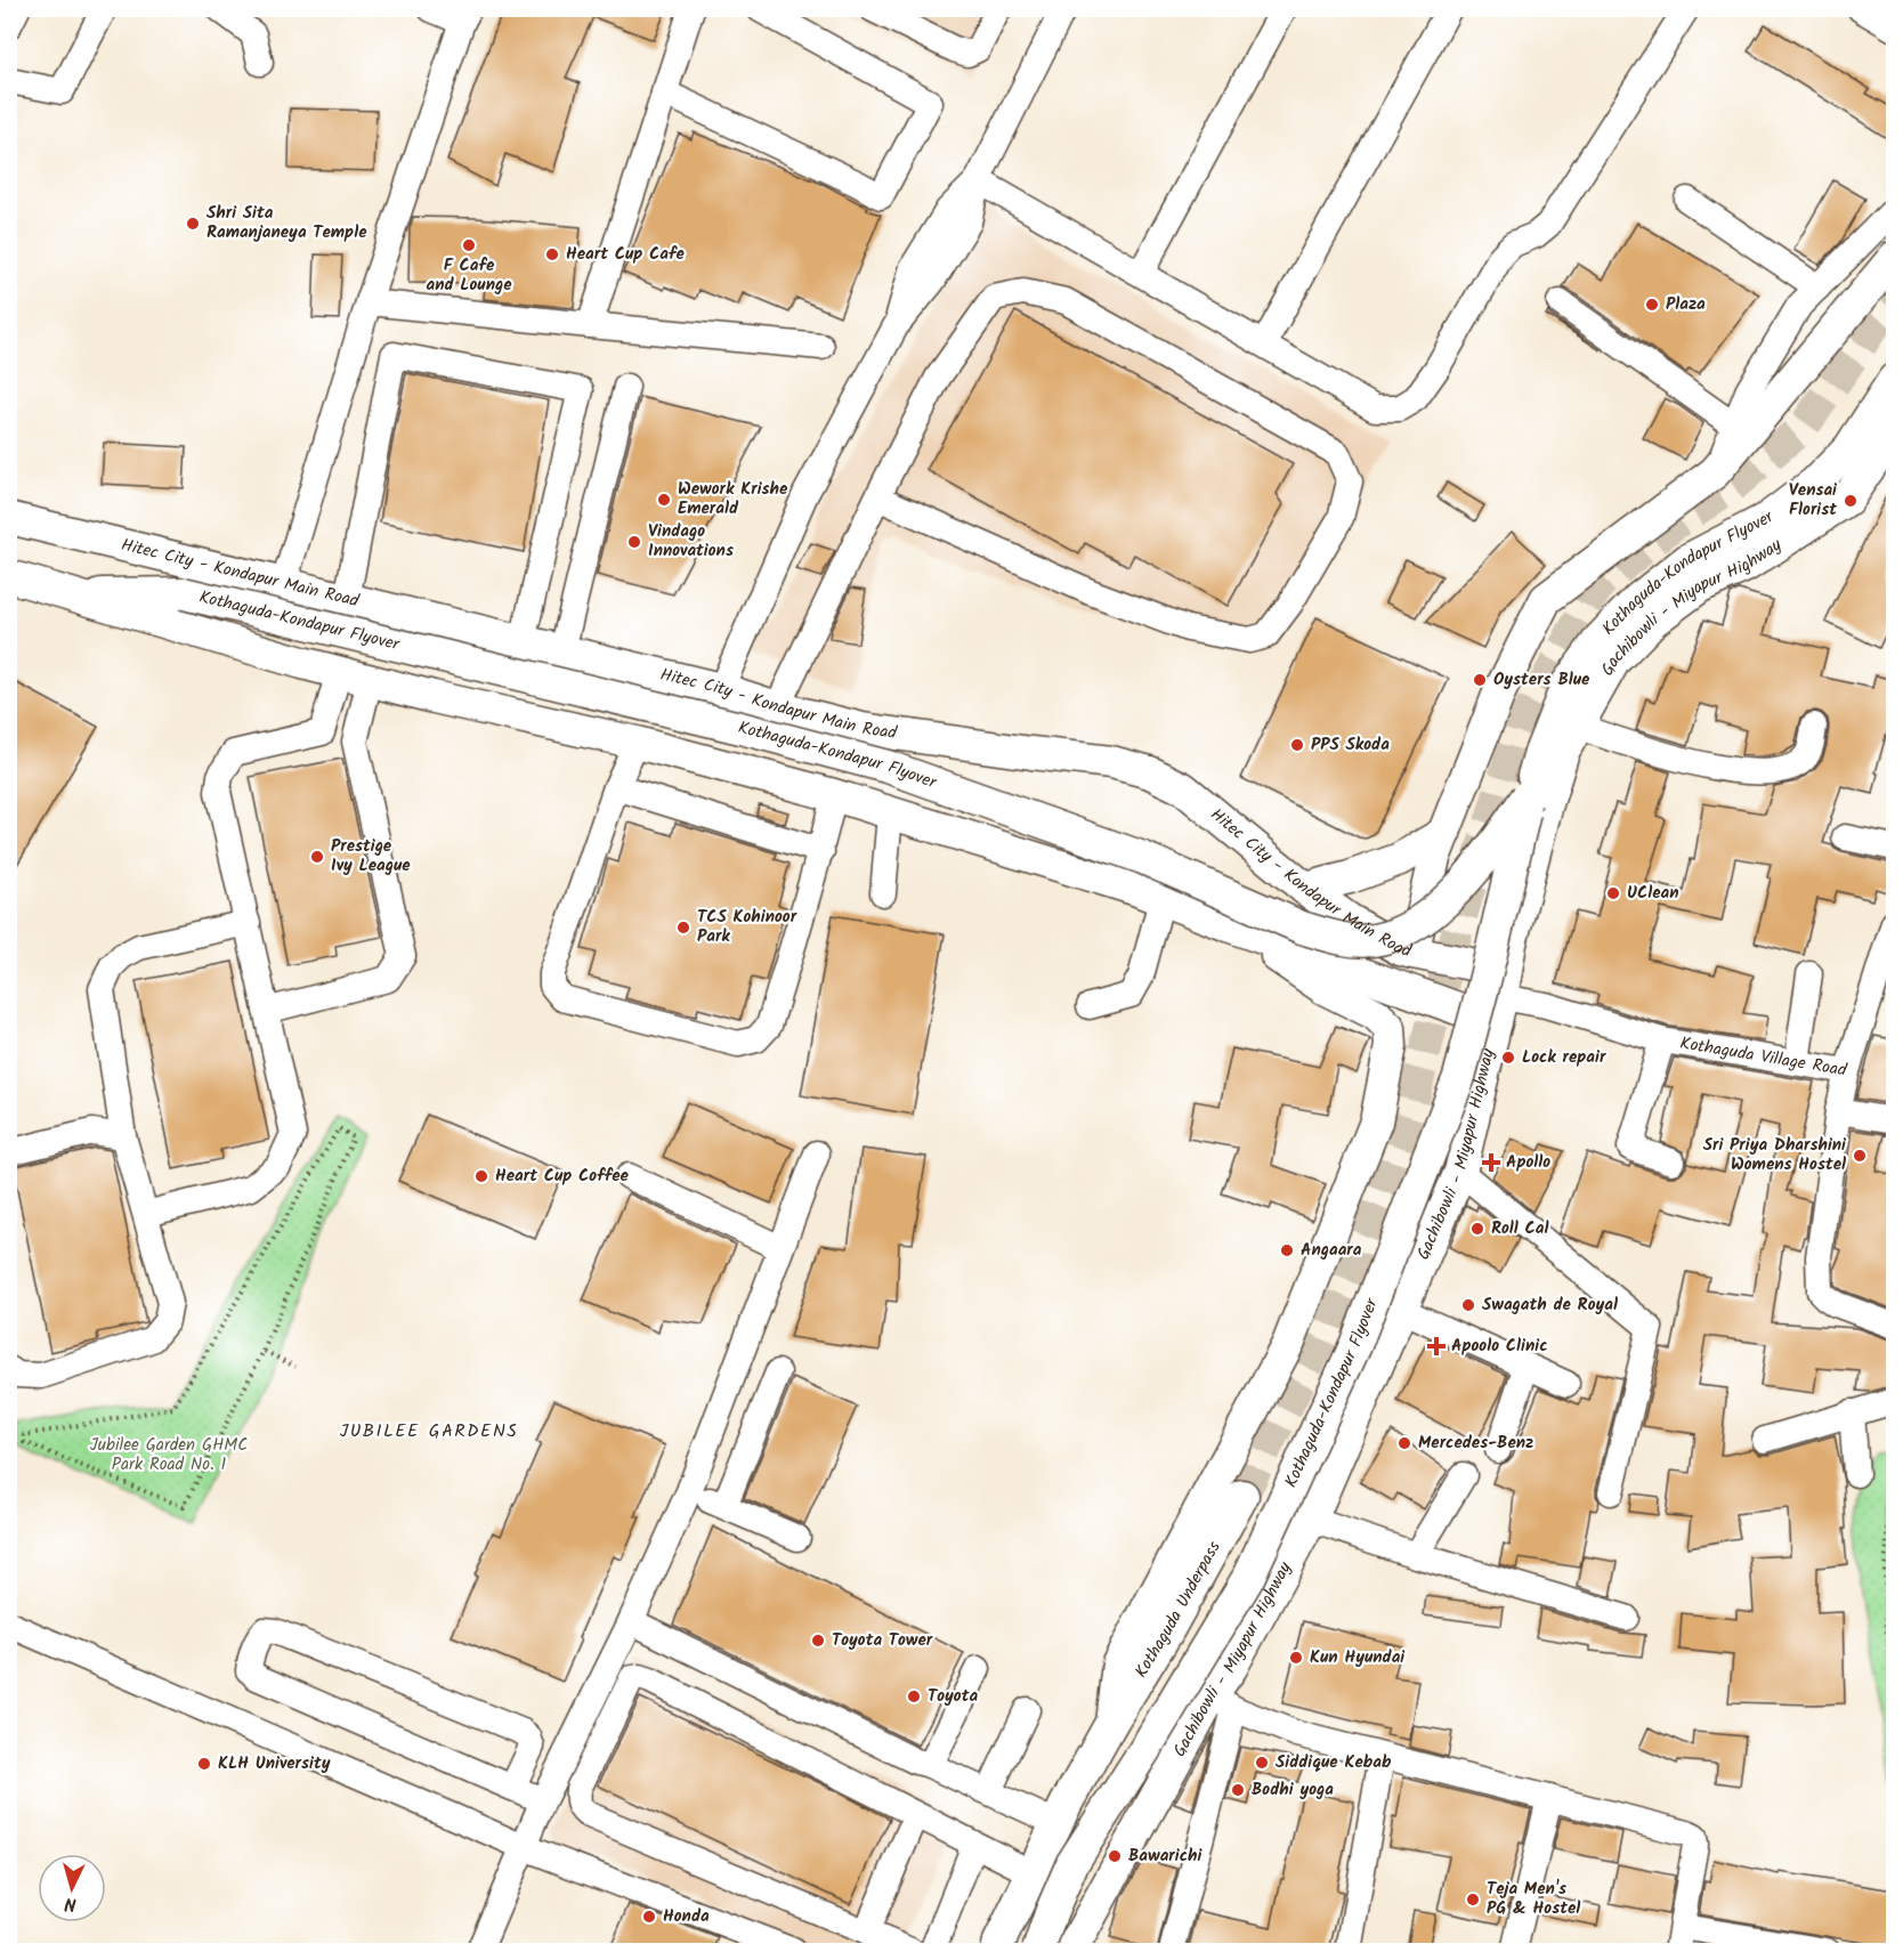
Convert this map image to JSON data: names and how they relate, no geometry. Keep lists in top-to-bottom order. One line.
{"streets":{"main road":["Hitec City - Kondapur Main Road","Kothaguda-Kondapur Flyover","Gachibowli - Miyapur Highway","Kothaguda Underpass"],"street":["Kothaguda Village Road"]},"crossings":[["Hitec City - Kondapur Main Road","Gachibowli - Miyapur Highway"],["Hitec City - Kondapur Main Road","Kothaguda Village Road"],["Gachibowli - Miyapur Highway","Kothaguda Village Road"]],"districts":["JUBILEE GARDENS"],"parks":["Jubilee Garden GHMC Park Road No. 1"],"places":{"other":["Shri Sita Ramanjaneya Temple","F Cafe and Lounge","Heart Cup Cafe","Plaza","Wework Krishe Emerald","Vensai Florist","Vindago Innovations","Oysters Blue","PPS Skoda","Prestige Ivy League","UClean","TCS Kohinoor Park","Lock repair","Sri Priya Dharshini Womens Hostel","Heart Cup Coffee","Roll Cal","Angaara","Swagath de Royal","Mercedes-Benz","Toyota Tower","Kun Hyundai","Toyota","Siddique Kebab","KLH University","Bodhi yoga","Bawarichi","Teja Men's PG & Hostel","Honda"],"health":["Apollo","Apoolo Clinic"]},"north":"bottom"}
